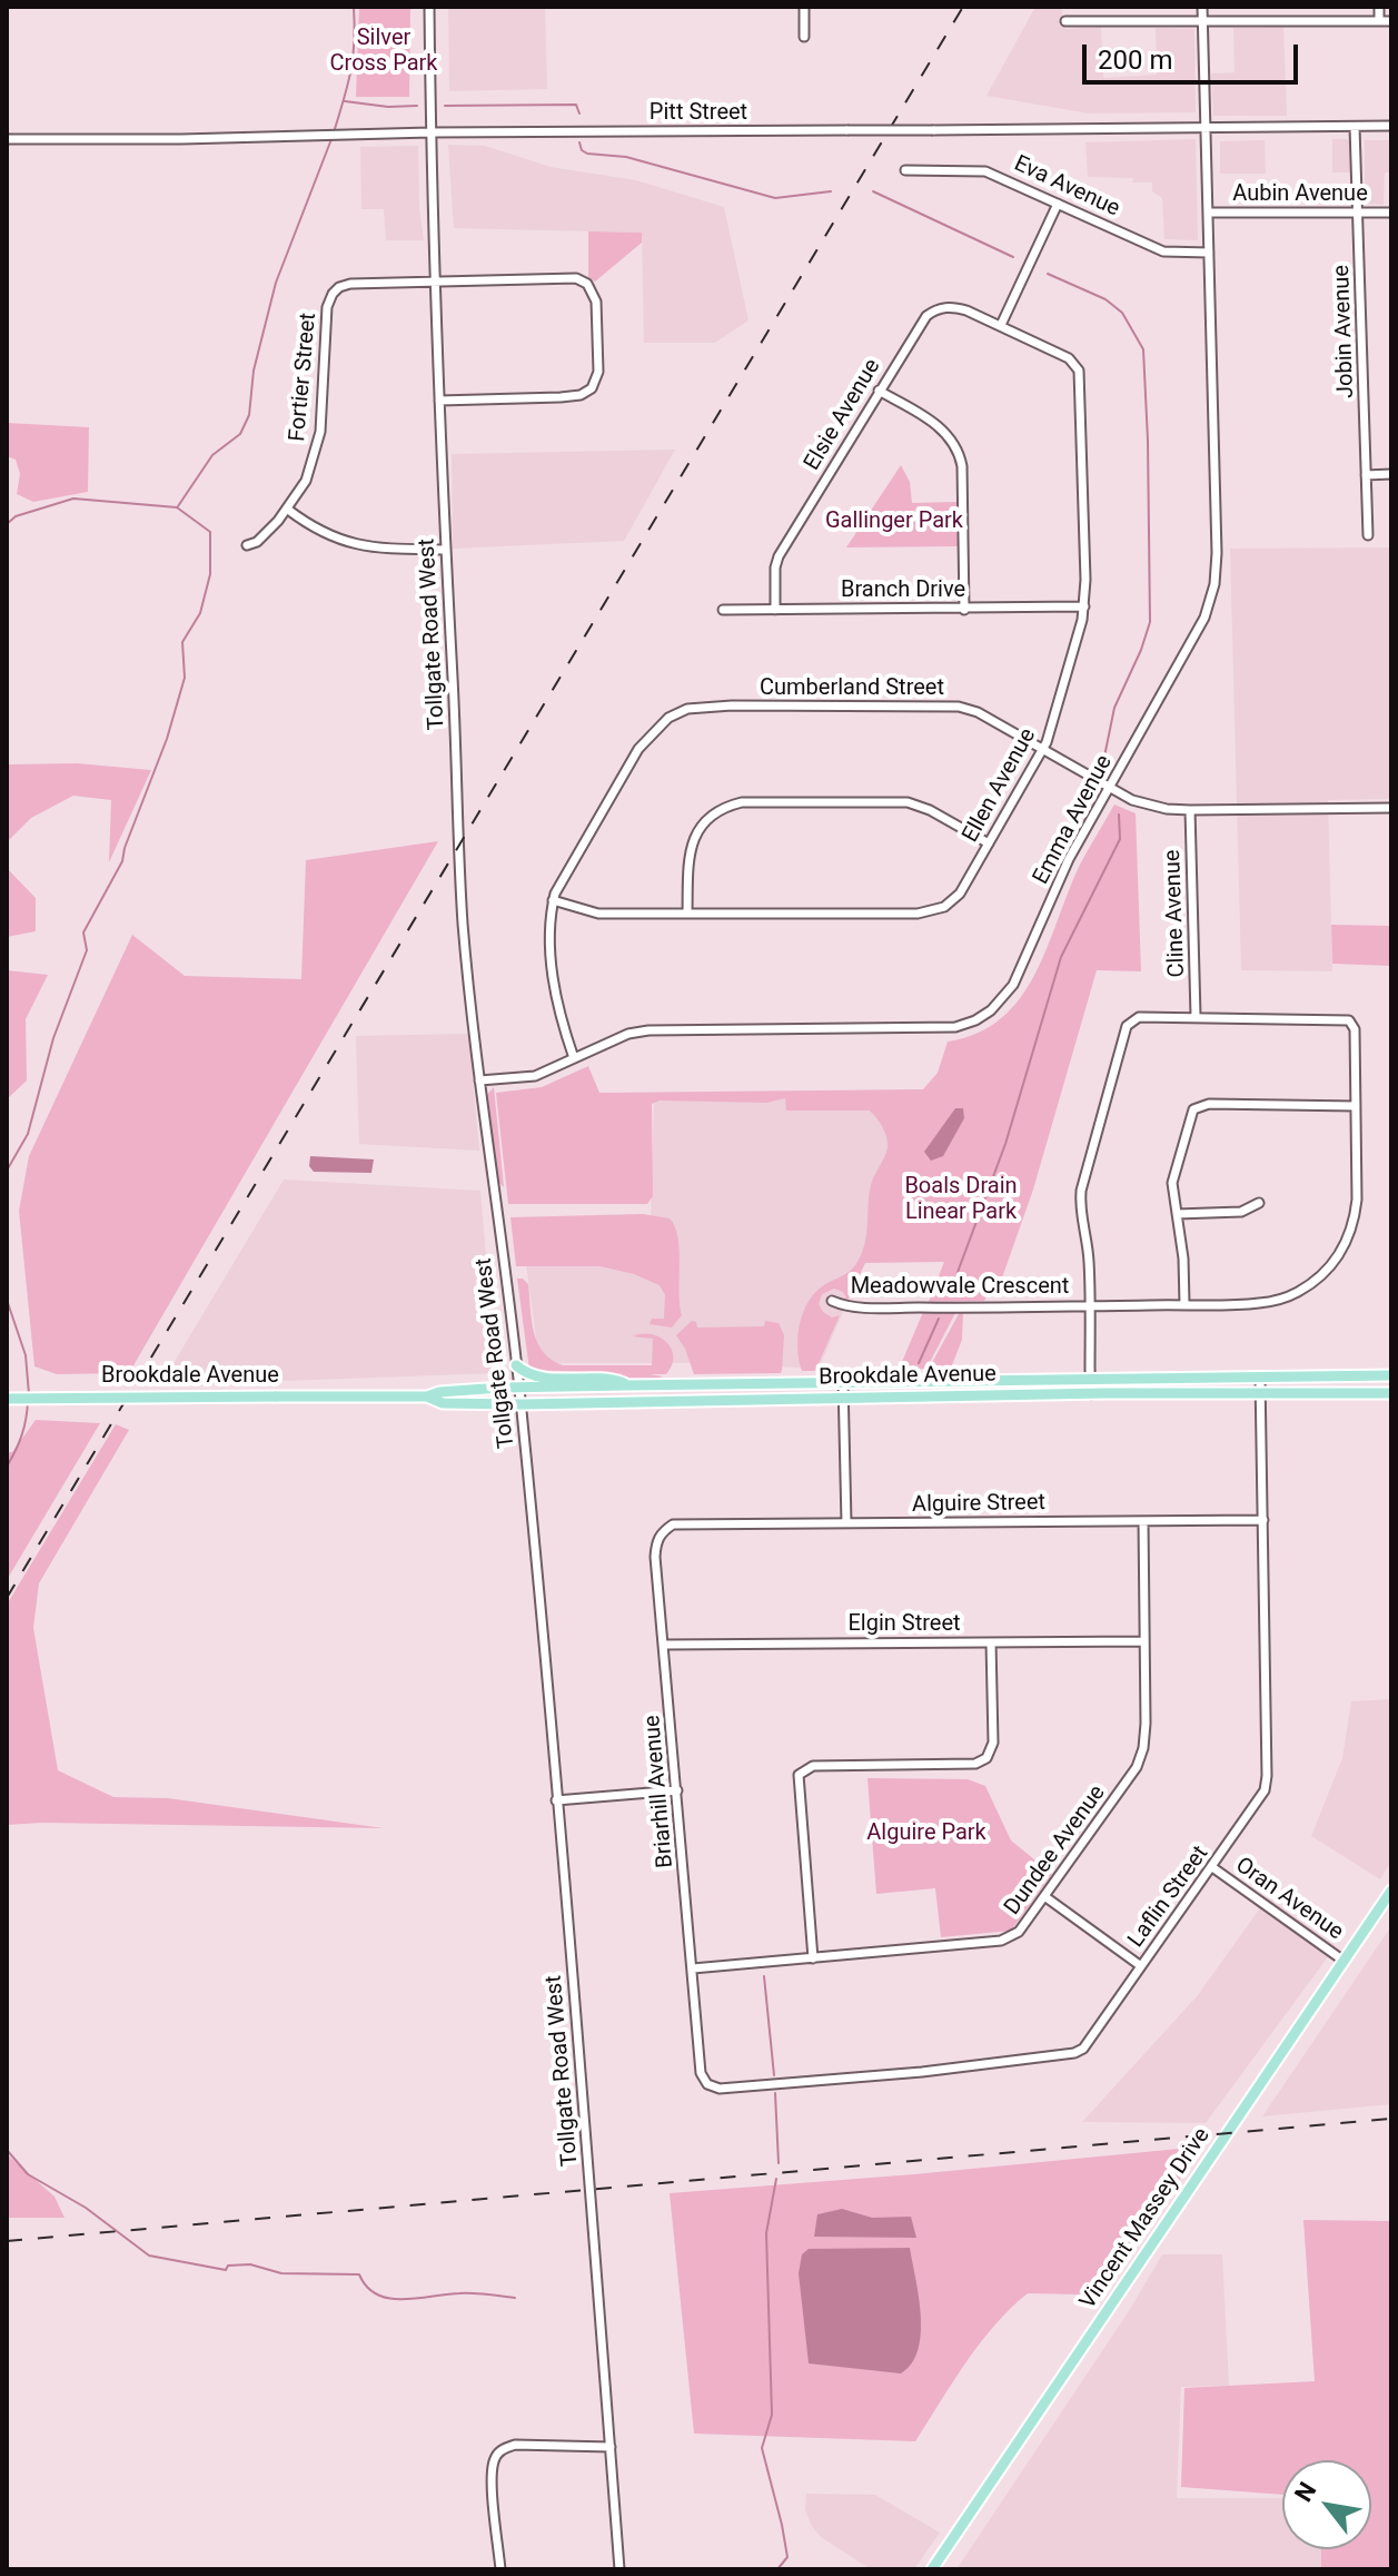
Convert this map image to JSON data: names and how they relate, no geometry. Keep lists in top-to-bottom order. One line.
{"streets":{"main road":["Brookdale Avenue","Vincent Massey Drive"],"street":["Pitt Street","Eva Avenue","Aubin Avenue","Jobin Avenue","Fortier Street","Elsie Avenue","Branch Drive","Tollgate Road West","Cumberland Street","Ellen Avenue","Emma Avenue","Cline Avenue","Meadowvale Crescent","Alguire Street","Elgin Street","Briarhill Avenue","Dundee Avenue","Laflin Street","Oran Avenue"]},"crossings":[["Pitt Street","Jobin Avenue"],["Pitt Street","Tollgate Road West"],["Pitt Street","Emma Avenue"],["Eva Avenue","Emma Avenue"],["Aubin Avenue","Jobin Avenue"],["Aubin Avenue","Emma Avenue"],["Fortier Street","Tollgate Road West"],["Elsie Avenue","Branch Drive"],["Elsie Avenue","Ellen Avenue"],["Branch Drive","Ellen Avenue"],["Tollgate Road West","Emma Avenue"],["Tollgate Road West","Brookdale Avenue"],["Cumberland Street","Ellen Avenue"],["Cumberland Street","Emma Avenue"],["Cumberland Street","Cline Avenue"],["Cline Avenue","Meadowvale Crescent"],["Brookdale Avenue","Laflin Street"],["Alguire Street","Briarhill Avenue"],["Alguire Street","Dundee Avenue"],["Alguire Street","Laflin Street"],["Elgin Street","Briarhill Avenue"],["Elgin Street","Dundee Avenue"],["Briarhill Avenue","Dundee Avenue"],["Briarhill Avenue","Laflin Street"],["Laflin Street","Oran Avenue"],["Oran Avenue","Vincent Massey Drive"]],"parks":["Silver Cross Park","Gallinger Park","Boals Drain Linear Park","Alguire Park"],"scale_bar":"200 m","north":"top left"}
